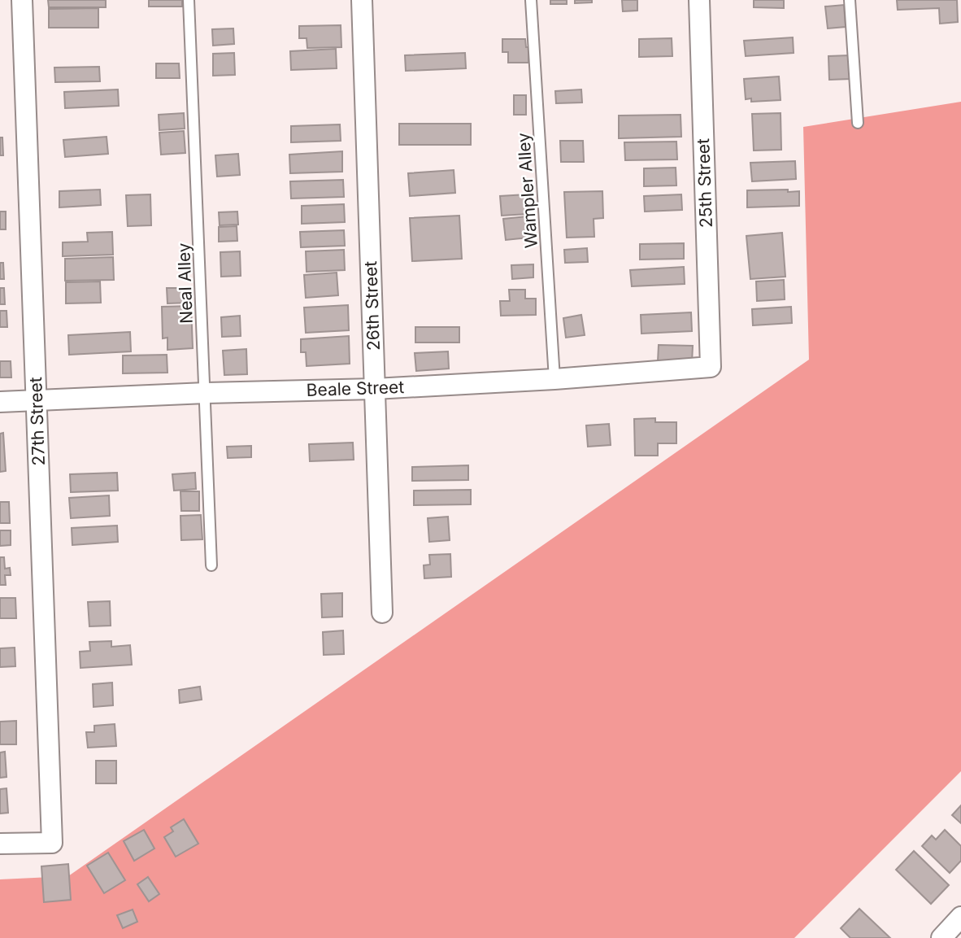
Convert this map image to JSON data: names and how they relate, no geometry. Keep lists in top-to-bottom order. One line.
{"streets":{"street":["25th Street","26th Street","Beale Street","27th Street"],"lane":["Wampler Alley","Neal Alley"]},"crossings":[["25th Street","Beale Street"],["Wampler Alley","Beale Street"],["Neal Alley","Beale Street"],["26th Street","Beale Street"],["Beale Street","27th Street"]]}
